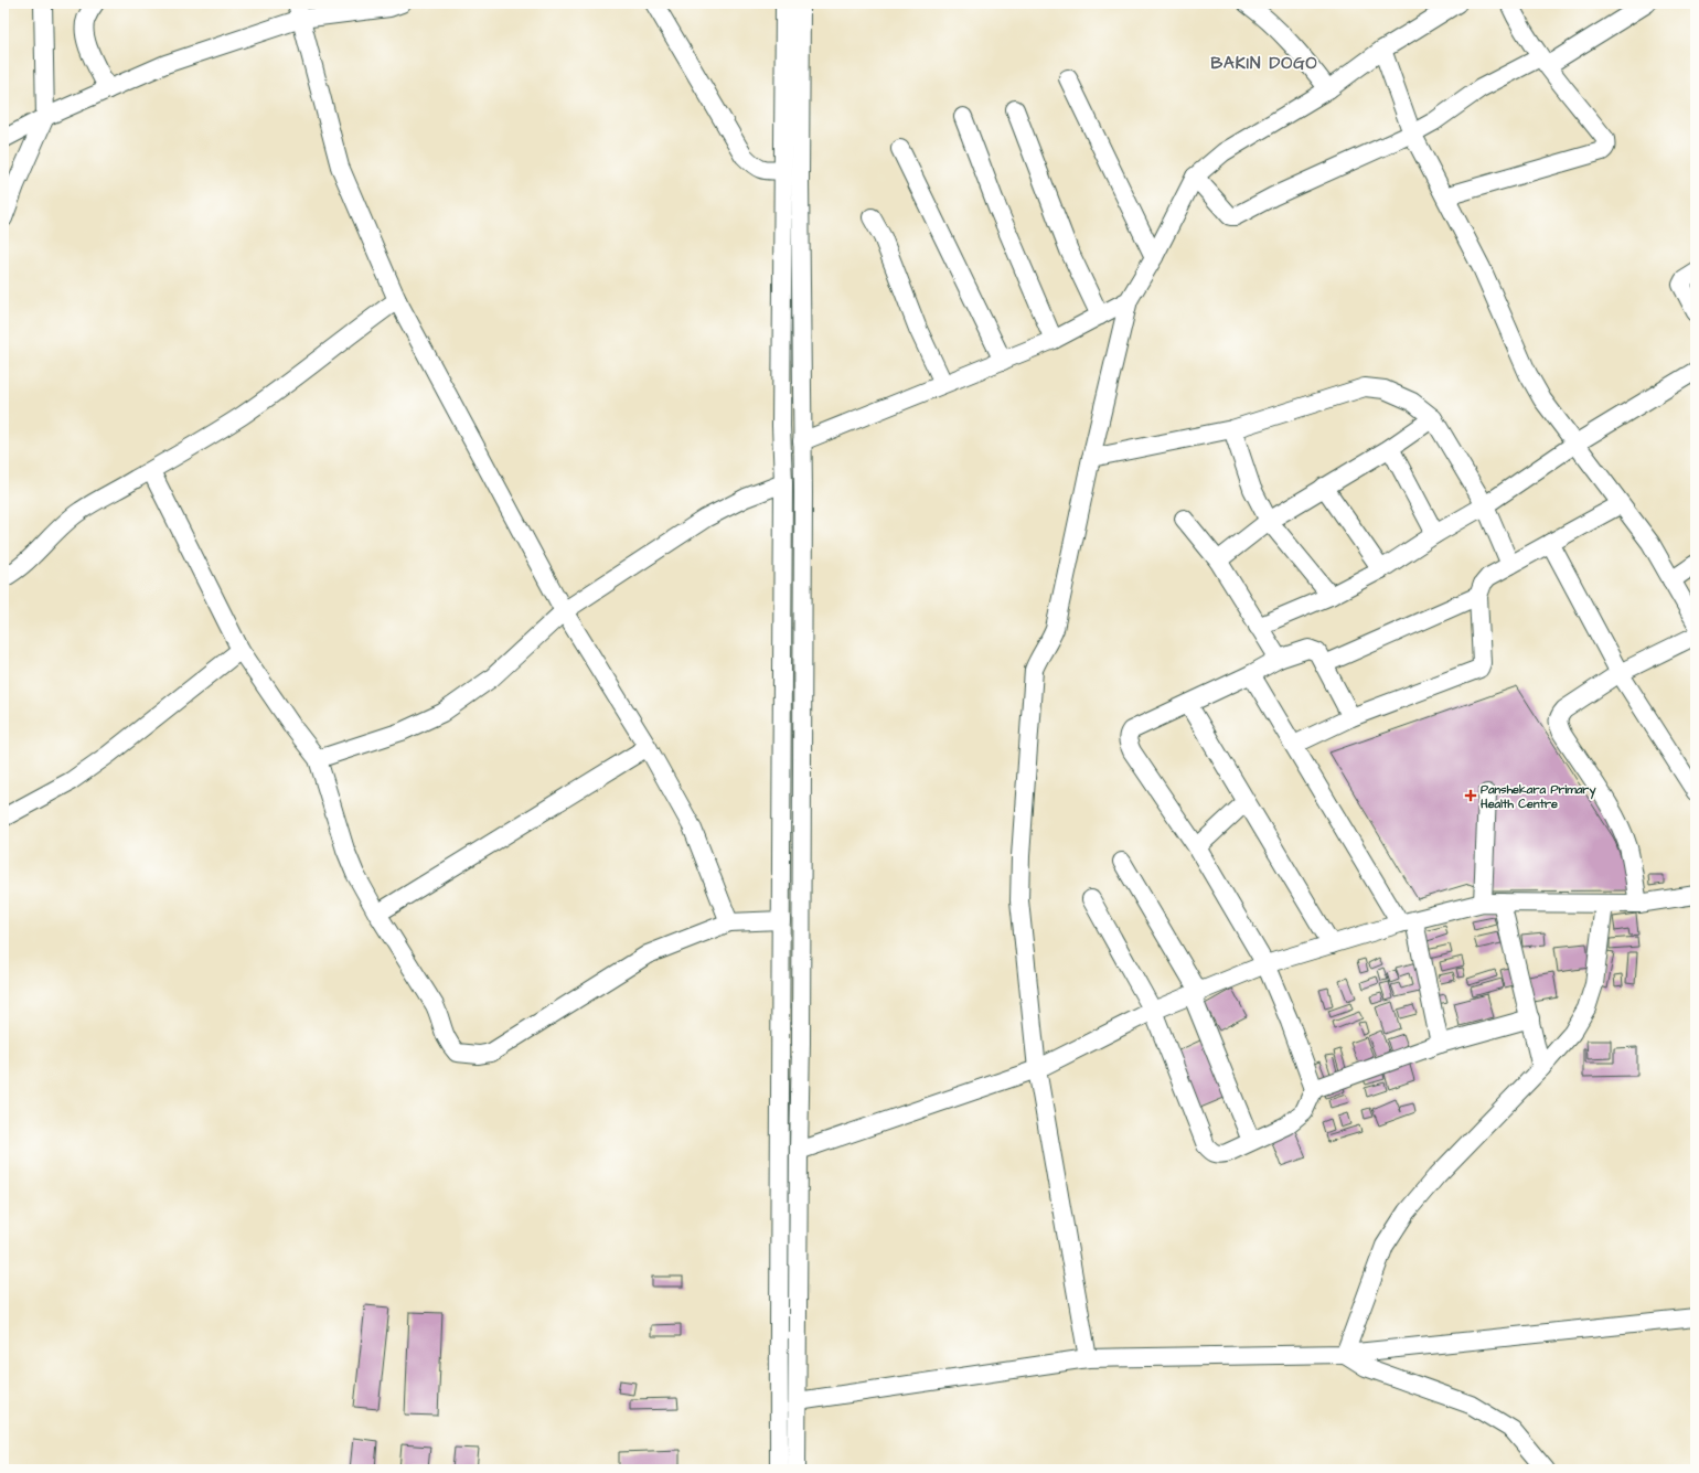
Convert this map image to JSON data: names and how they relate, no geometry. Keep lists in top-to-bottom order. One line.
{"districts":["BAKIN DOGO"],"places":{"health":["Panshekara Primary Health Centre"]}}
